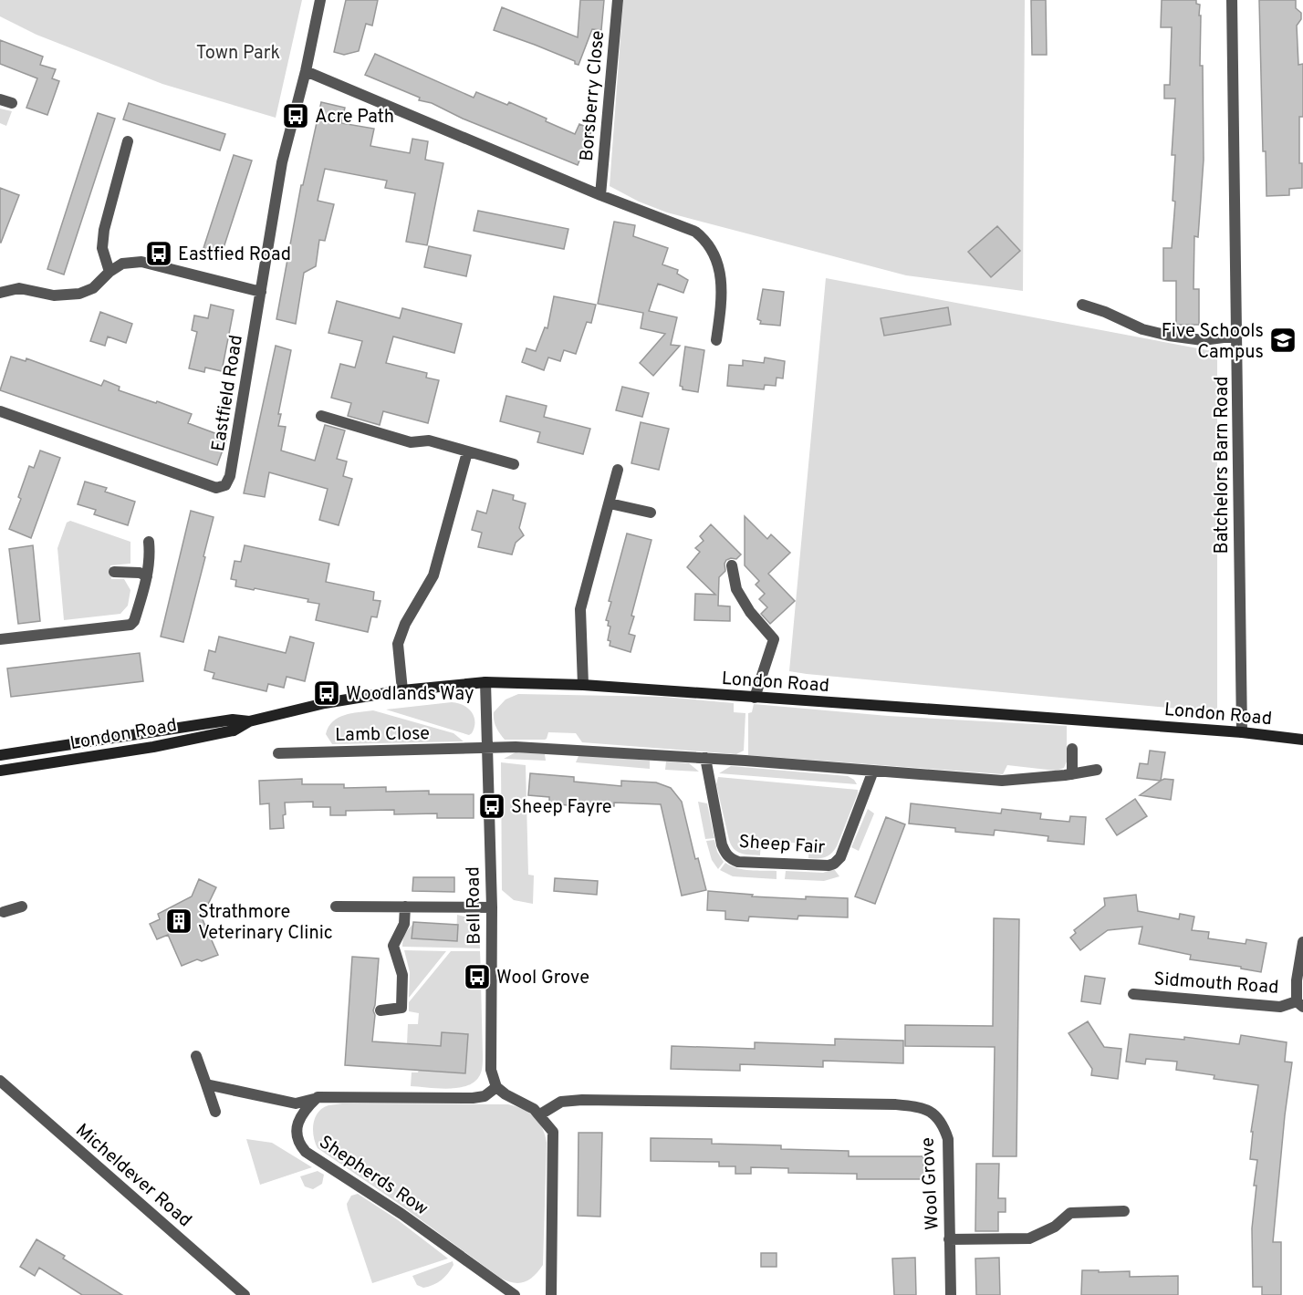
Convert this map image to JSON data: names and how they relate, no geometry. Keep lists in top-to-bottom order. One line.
{"streets":{"street":["Borsberry Close","Eastfield Road","Batchelors Barn Road","London Road","Lamb Close","Sheep Fair","Bell Road","Sidmouth Road","Micheldever Road","Shepherds Row","Wool Grove"]},"crossings":[["Batchelors Barn Road","London Road"],["London Road","Bell Road"],["Lamb Close","Bell Road"]],"parks":["Town Park"],"places":{"bus stop":["Acre Path","Eastfied Road","Woodlands Way","Sheep Fayre","Wool Grove"],"school or university":["Five Schools Campus"],"building":["Strathmore Veterinary Clinic"]}}
